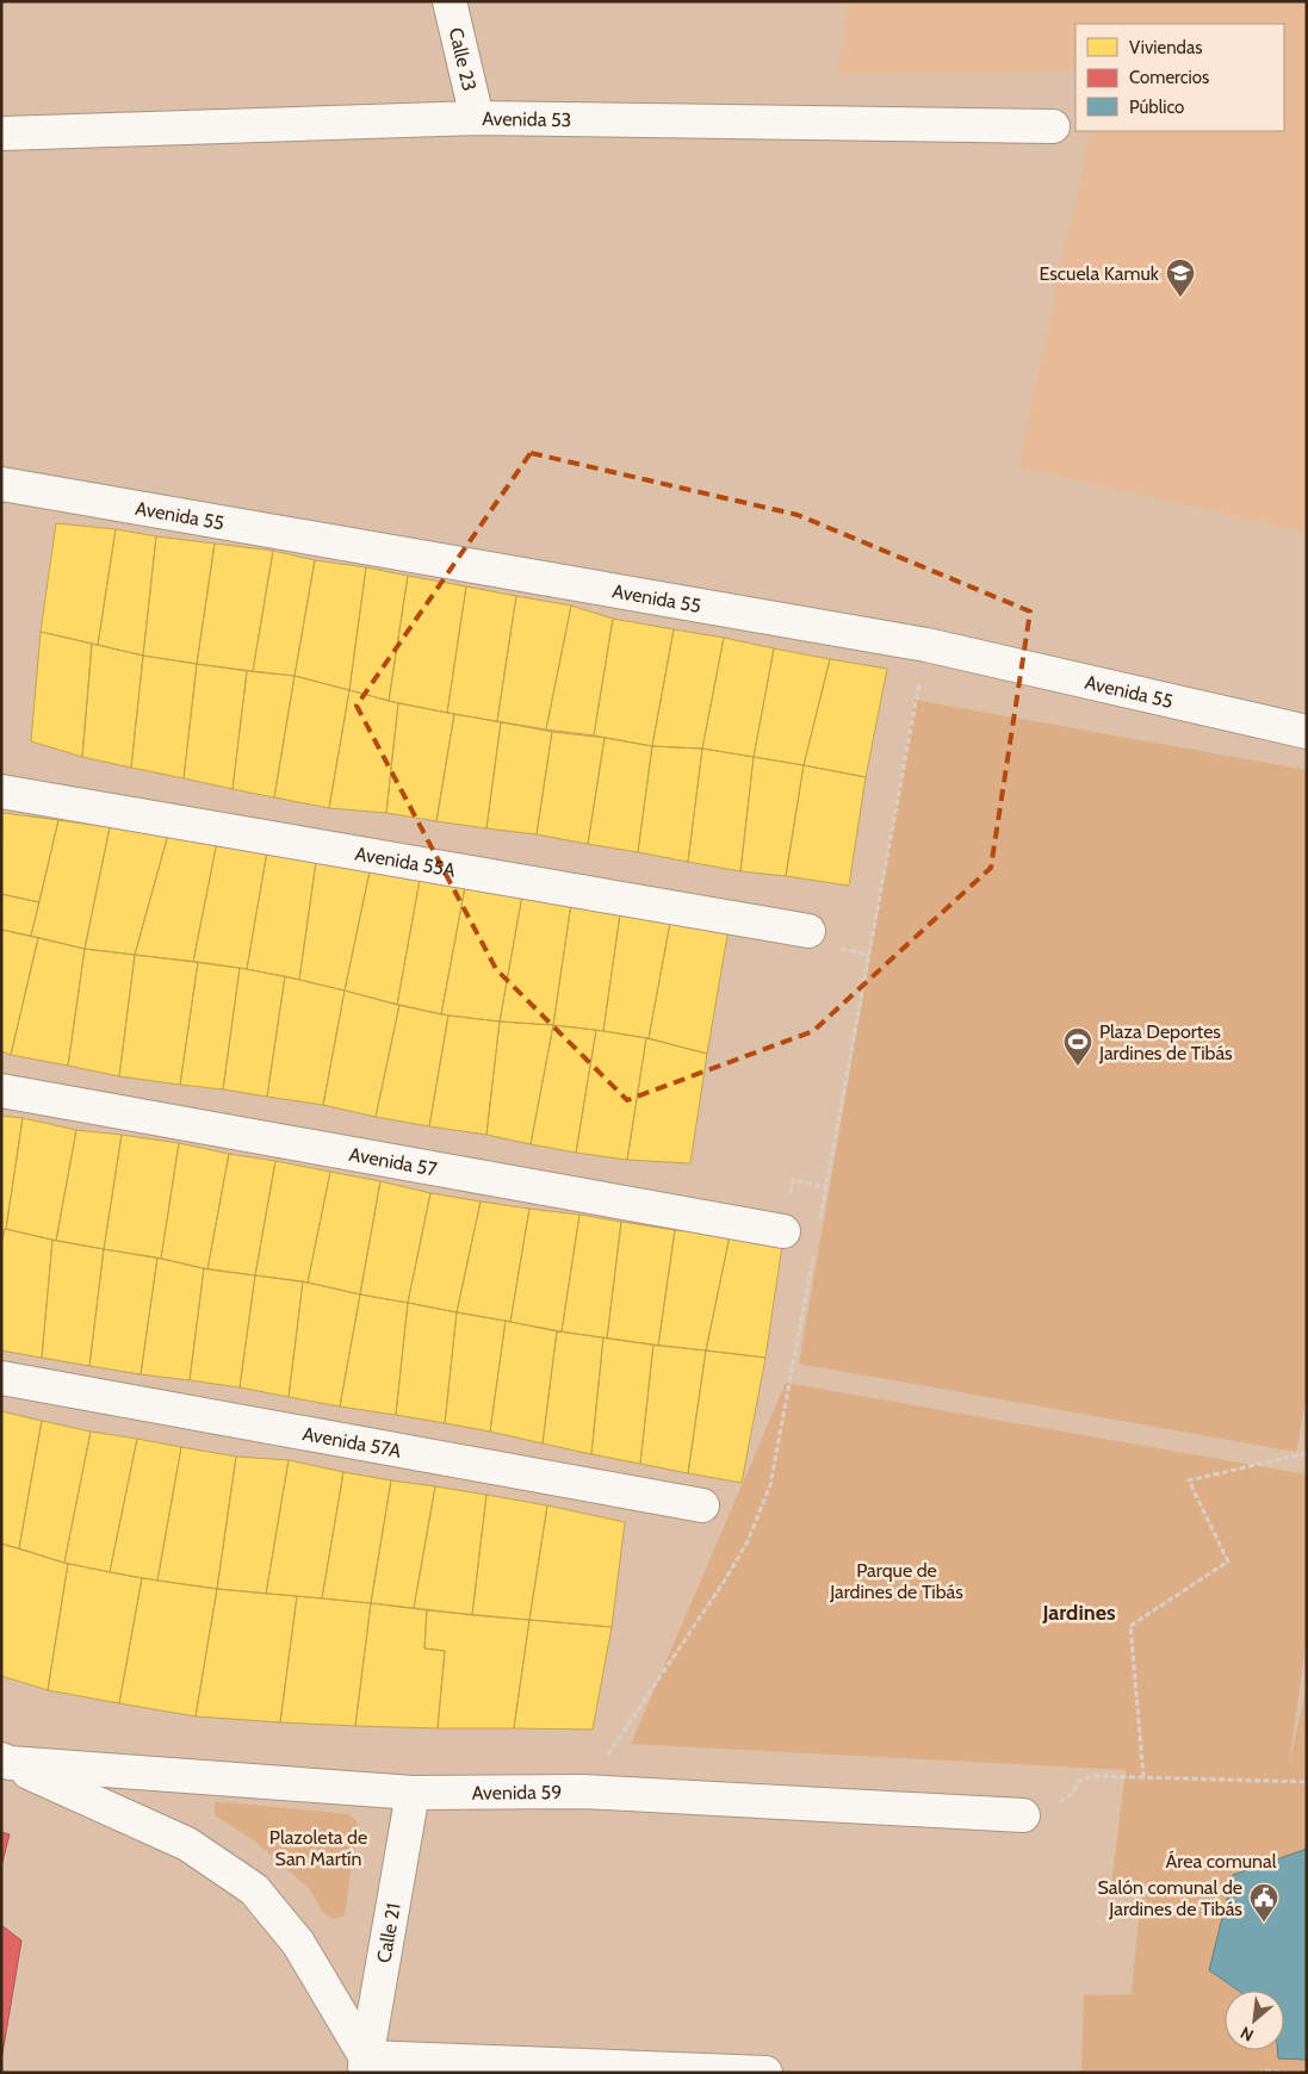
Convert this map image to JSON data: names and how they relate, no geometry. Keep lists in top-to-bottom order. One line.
{"streets":{"street":["Calle 23","Avenida 53","Avenida 55","Avenida 55A","Avenida 57","Avenida 57A","Avenida 59","Calle 21"]},"crossings":[["Calle 23","Avenida 53"],["Avenida 59","Calle 21"]],"districts":["Jardines"],"parks":["Parque de Jardines de Tibás","Plazoleta de San Martín","Área comunal"],"places":{"school or university":["Escuela Kamuk"],"sports":["Plaza Deportes Jardines de Tibás"],"public building":["Salón comunal de Jardines de Tibás"]},"legend":["Viviendas","Comercios","Público"],"north":"bottom left"}
